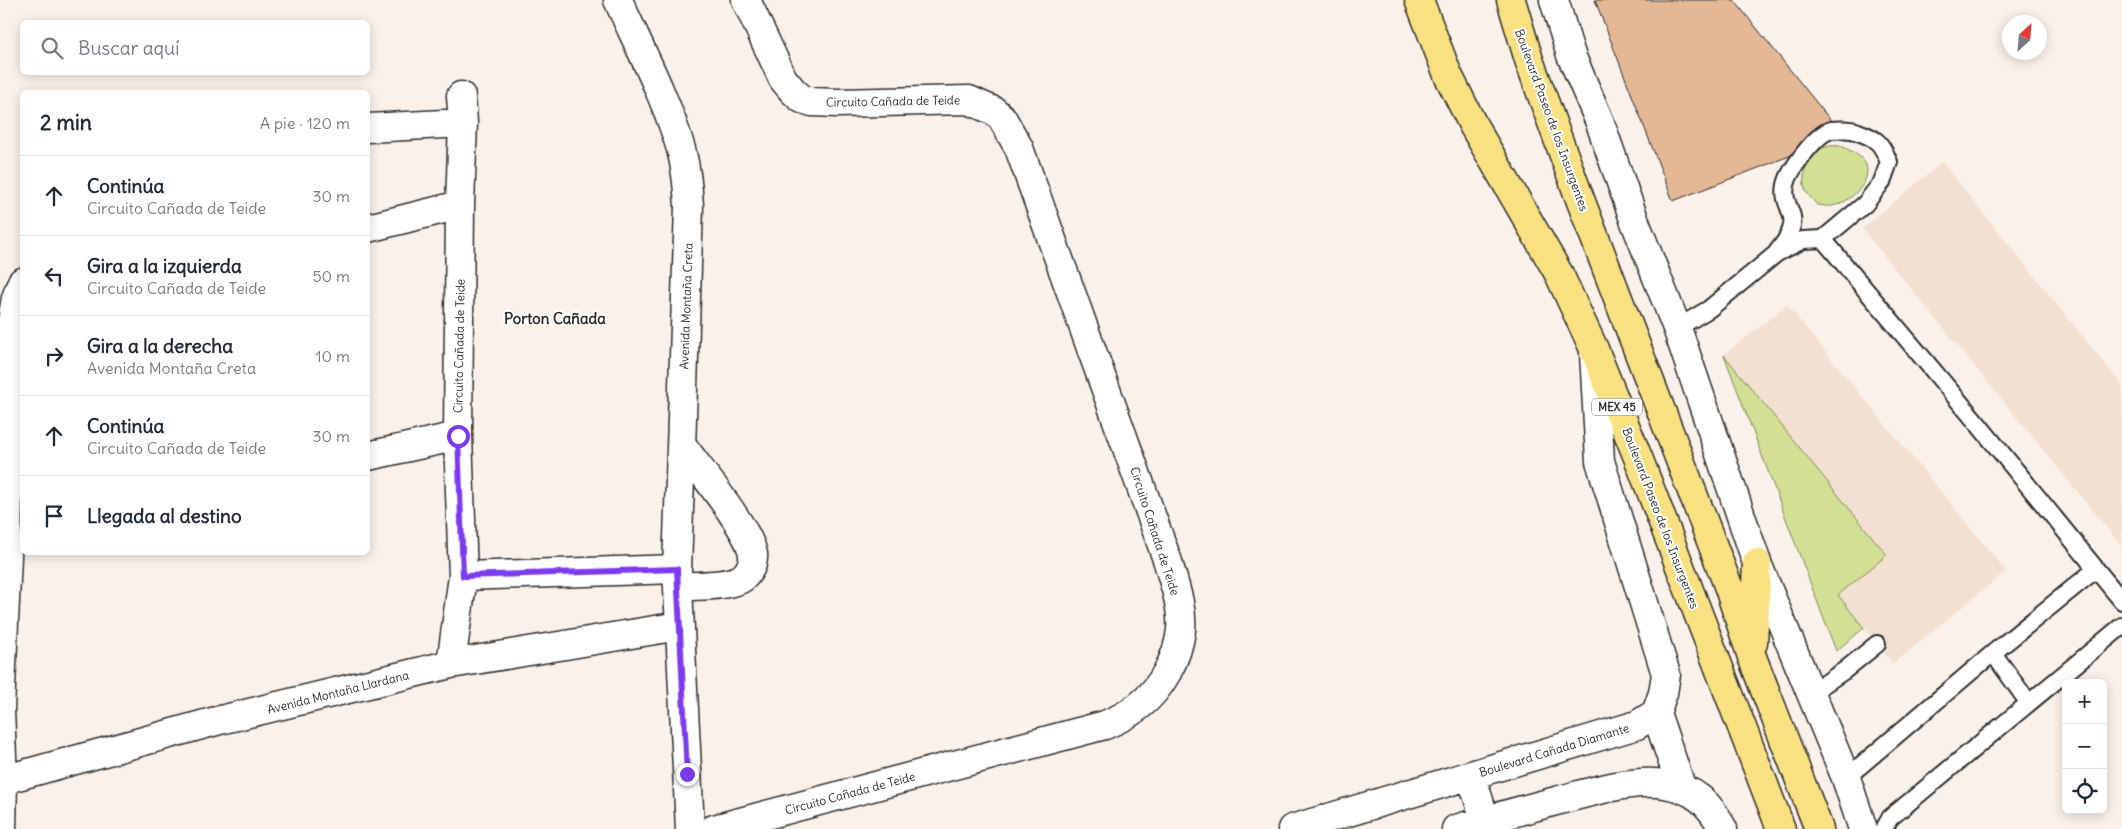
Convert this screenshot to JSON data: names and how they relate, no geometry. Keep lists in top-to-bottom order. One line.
{"streets":{"main road":["Boulevard Paseo de los Insurgentes","MEX 45"],"street":["Circuito Cañada de Teide","Avenida Montaña Creta","Avenida Montaña Llardana","Boulevard Cañada Diamante"]},"crossings":[["Circuito Cañada de Teide","Avenida Montaña Llardana"],["Avenida Montaña Creta","Avenida Montaña Llardana"]],"districts":["Porton Cañada"],"north":"top right","page":{"search":"Buscar aquí","heading":["2 min","A pie · 120 m"],"list":[["Continúa","Circuito Cañada de Teide","30 m"],["Gira a la izquierda","Circuito Cañada de Teide","50 m"],["Gira a la derecha","Avenida Montaña Creta","10 m"],["Continúa","Circuito Cañada de Teide","30 m"],"Llegada al destino"],"map_buttons":["+","−"]}}
